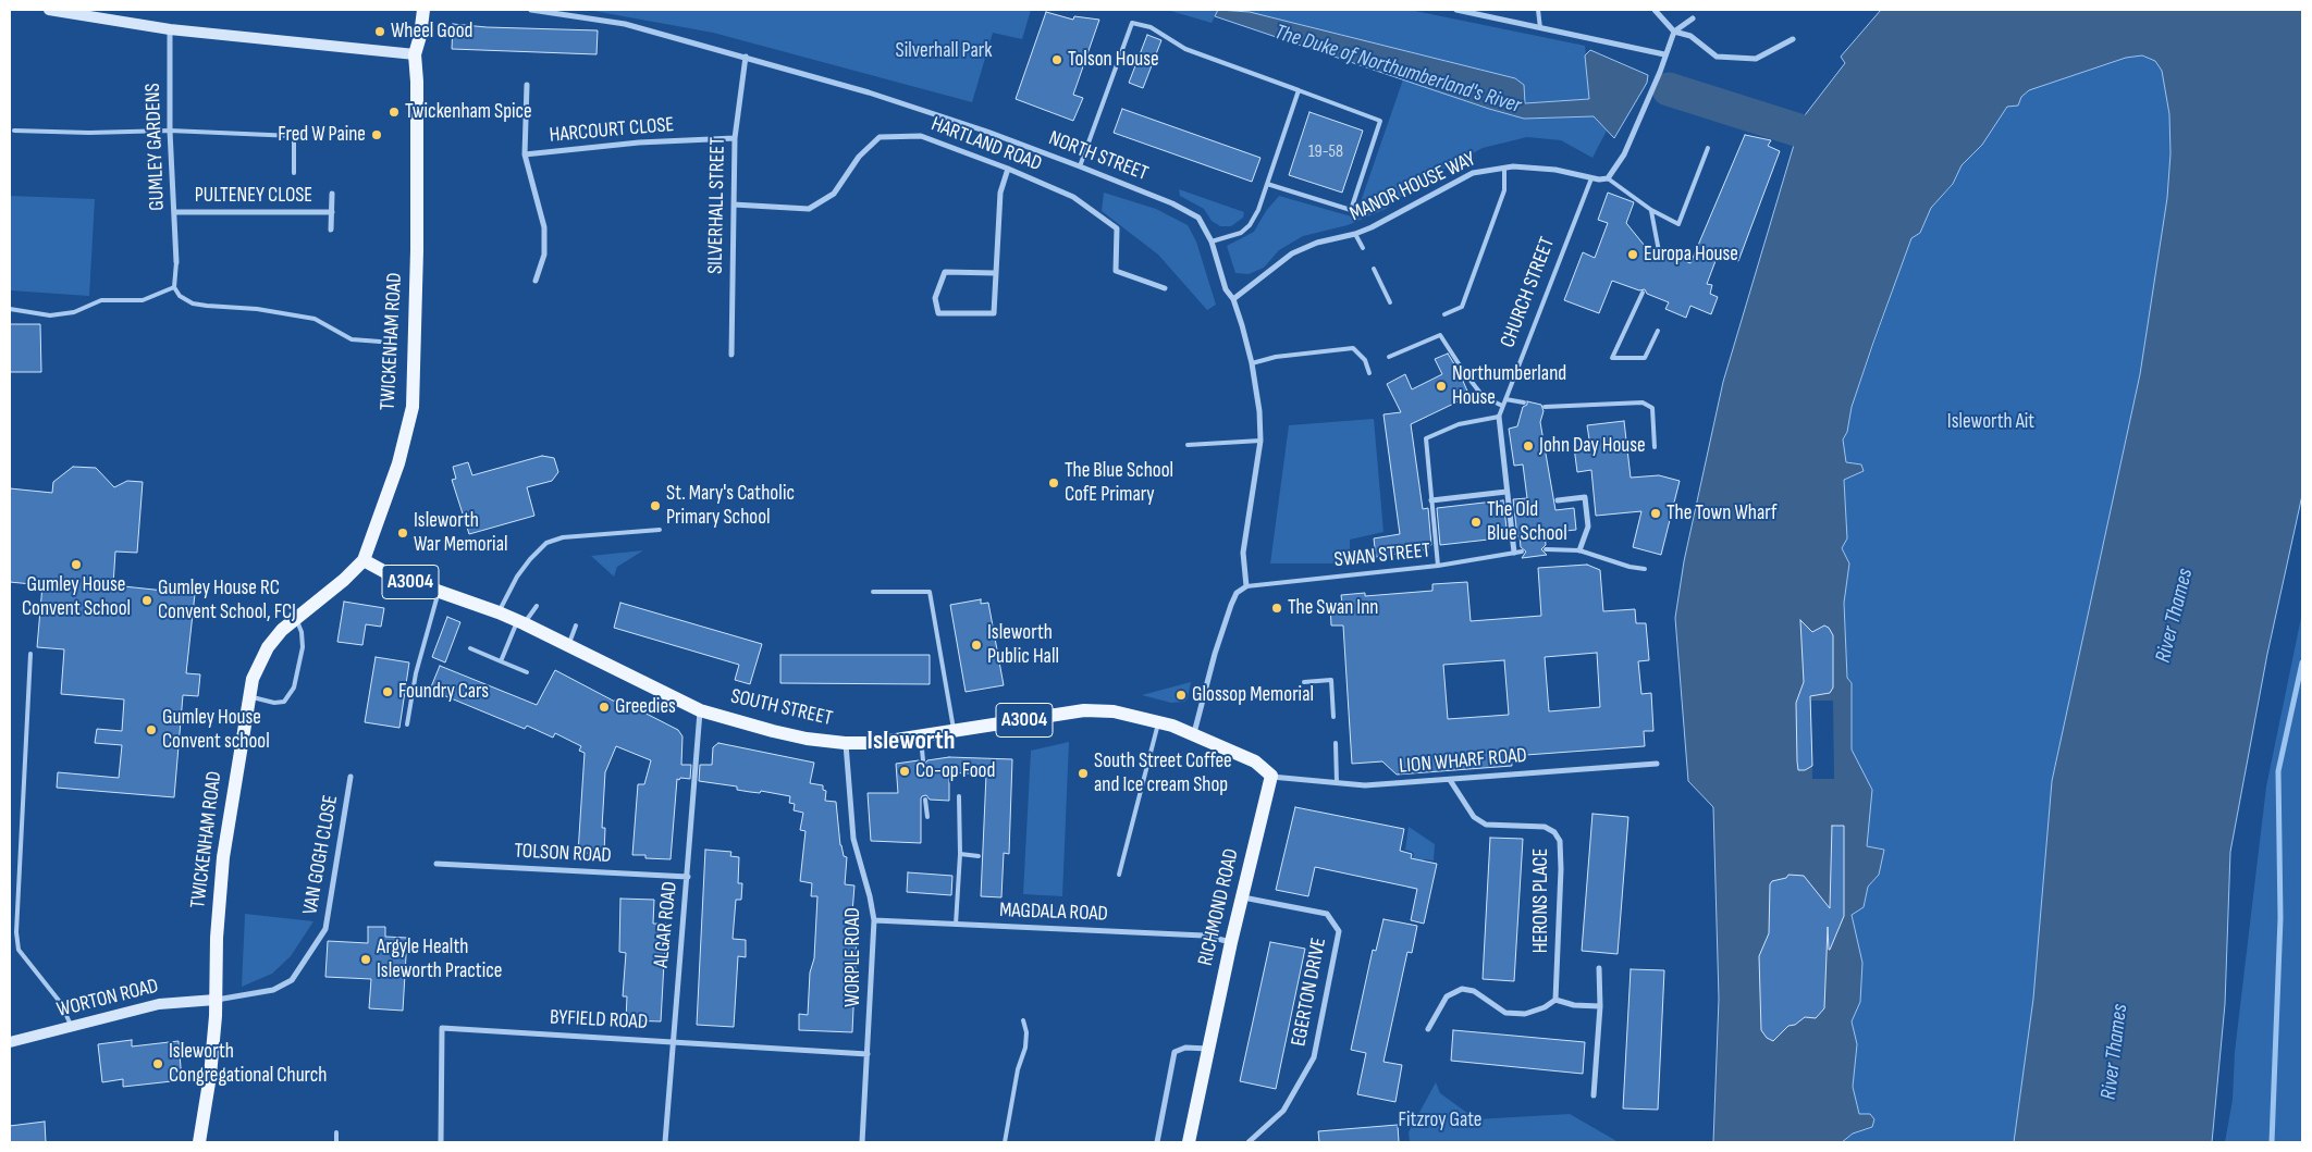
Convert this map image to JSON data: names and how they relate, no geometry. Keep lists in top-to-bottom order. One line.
{"streets":{"main road":["TWICKENHAM ROAD","A3004","SOUTH STREET","RICHMOND ROAD","WORTON ROAD"],"street":["HARCOURT CLOSE","HARTLAND ROAD","GUMLEY GARDENS","NORTH STREET","MANOR HOUSE WAY","PULTENEY CLOSE","SILVERHALL STREET","LION WHARF ROAD","TOLSON ROAD","VAN GOGH CLOSE","HERONS PLACE","MAGDALA ROAD","ALGAR ROAD","WORPLE ROAD","EGERTON DRIVE","BYFIELD ROAD"],"lane":["CHURCH STREET","SWAN STREET"]},"crossings":[["HARCOURT CLOSE","SILVERHALL STREET"],["HARTLAND ROAD","SILVERHALL STREET"],["GUMLEY GARDENS","PULTENEY CLOSE"],["NORTH STREET","MANOR HOUSE WAY"],["NORTH STREET","SILVERHALL STREET"],["NORTH STREET","SWAN STREET"],["MANOR HOUSE WAY","CHURCH STREET"],["TWICKENHAM ROAD","SOUTH STREET"],["TWICKENHAM ROAD","VAN GOGH CLOSE"],["TWICKENHAM ROAD","WORTON ROAD"],["SOUTH STREET","LION WHARF ROAD"],["SOUTH STREET","RICHMOND ROAD"],["SOUTH STREET","ALGAR ROAD"],["SOUTH STREET","WORPLE ROAD"],["LION WHARF ROAD","HERONS PLACE"],["LION WHARF ROAD","RICHMOND ROAD"],["TOLSON ROAD","ALGAR ROAD"],["VAN GOGH CLOSE","WORTON ROAD"],["RICHMOND ROAD","MAGDALA ROAD"],["RICHMOND ROAD","EGERTON DRIVE"],["MAGDALA ROAD","WORPLE ROAD"],["ALGAR ROAD","BYFIELD ROAD"],["WORPLE ROAD","BYFIELD ROAD"]],"districts":["Isleworth"],"water":["The Duke of Northumberland's River","River Thames"],"parks":["Silverhall Park","Isleworth Ait","Fitzroy Gate"],"places":["Wheel Good","Tolson House","Twickenham Spice","Fred W Paine","Europa House","Northumberland House","John Day House","The Blue School CofE Primary","St. Mary's Catholic Primary School","The Town Wharf","The Old Blue School","Isleworth War Memorial","Gumley House Convent School","Gumley House RC Convent School, FCJ","The Swan Inn","Isleworth Public Hall","Foundry Cars","Glossop Memorial","Greedies","Gumley House Convent school","Co-op Food","South Street Coffee and Ice cream Shop","Argyle Health Isleworth Practice","Isleworth Congregational Church"],"house_numbers":["19-58"]}
